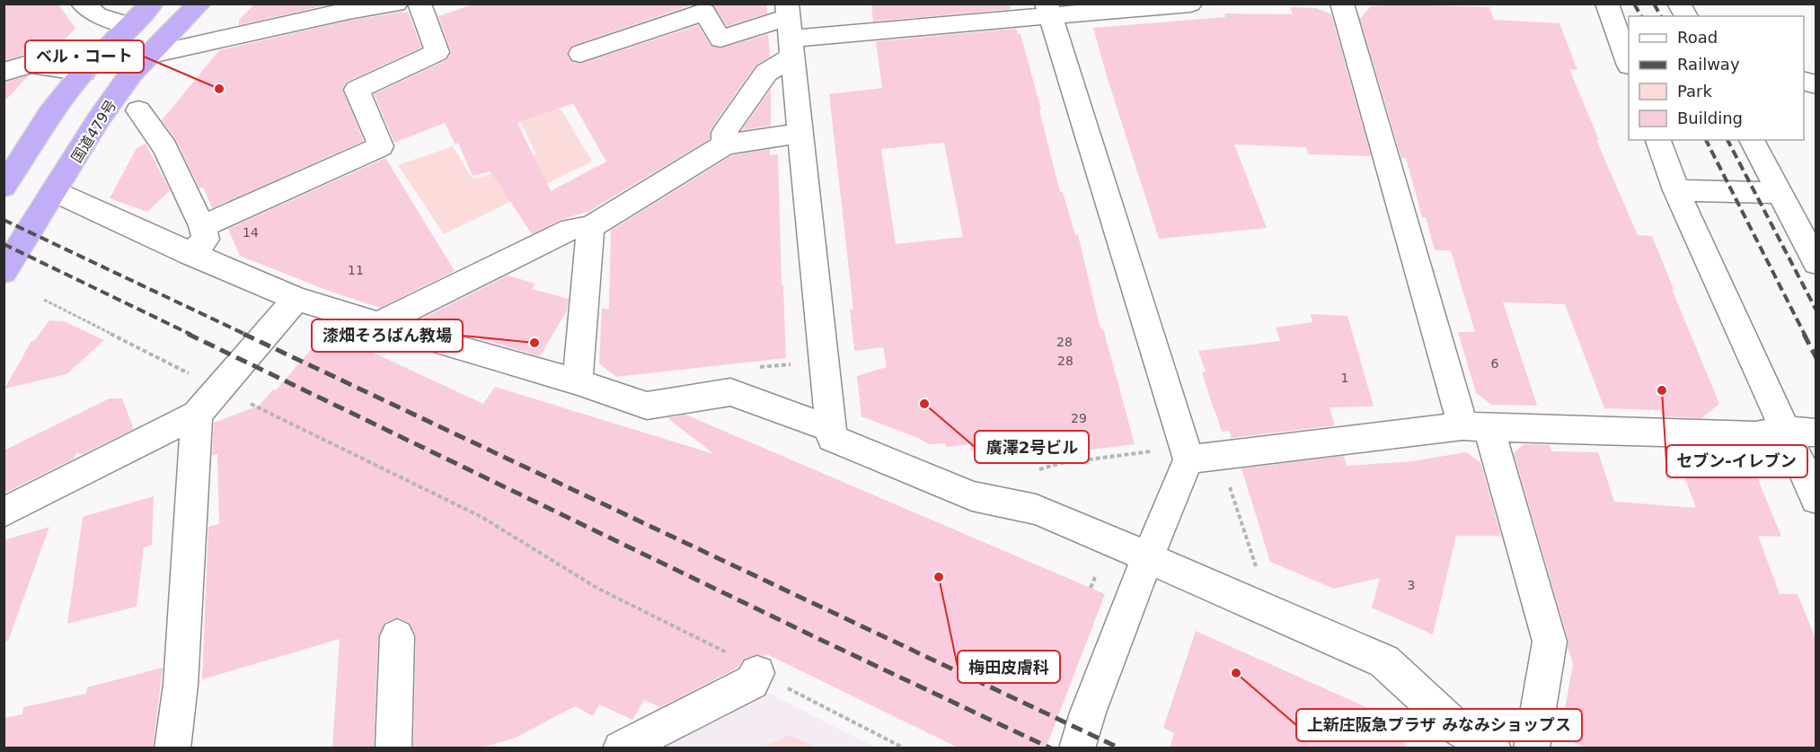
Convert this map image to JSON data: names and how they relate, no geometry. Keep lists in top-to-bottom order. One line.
{"streets":{"highway":["国道479号"]},"places":["ベル・コート","漆畑そろばん教場","セブン-イレブン","廣澤2号ビル","梅田皮膚科","上新庄阪急プラザ みなみショップス"],"house_numbers":["14","11","28","28","6","1","29","3"],"legend":["Road","Railway","Park","Building"]}
